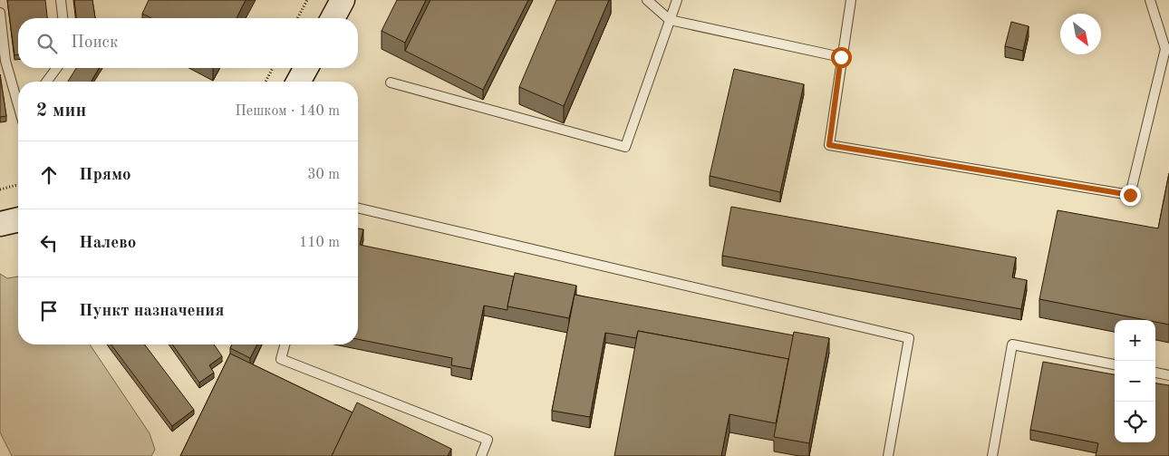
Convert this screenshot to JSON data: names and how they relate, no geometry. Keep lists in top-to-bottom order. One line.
{"north":"bottom right","page":{"search":"Поиск","heading":["2 мин","Пешком · 140 m"],"list":[["Прямо","30 m"],["Налево","110 m"],"Пункт назначения"],"map_buttons":["+","−"]}}
